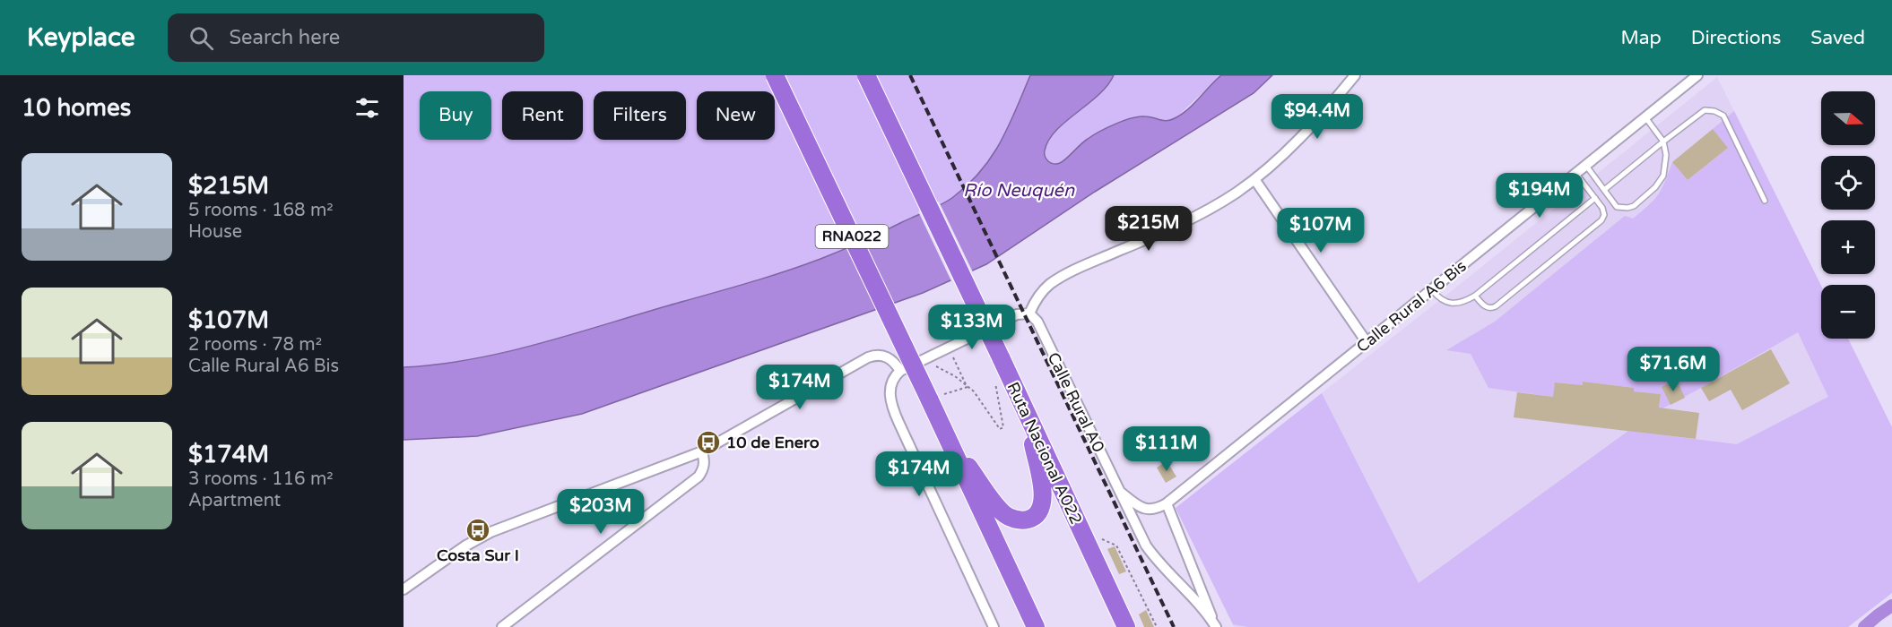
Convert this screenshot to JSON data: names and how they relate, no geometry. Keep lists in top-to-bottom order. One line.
{"streets":{"highway":["RNA022","Ruta Nacional A022"],"street":["Calle Rural A6 Bis","Calle Rural A0"]},"crossings":[["Calle Rural A6 Bis","Calle Rural A0"]],"water":["Río Neuquén"],"places":{"bus stop":["10 de Enero","Costa Sur I"]},"north":"right","page":{"header":"Keyplace","search":"Search here","nav":["Map","Directions","Saved"],"heading":"10 homes","map_buttons":["+","−"],"chip":["Buy","Rent","Filters","New"],"price":["$94.4M","$194M","$215M","$107M","$133M","$71.6M","$174M","$111M","$174M","$203M"],"list":[{"name":"$215M","note":"5 rooms · 168 m² · House"},{"name":"$107M","note":"2 rooms · 78 m² · Calle Rural A6 Bis"},{"name":"$174M","note":"3 rooms · 116 m² · Apartment"}]}}
